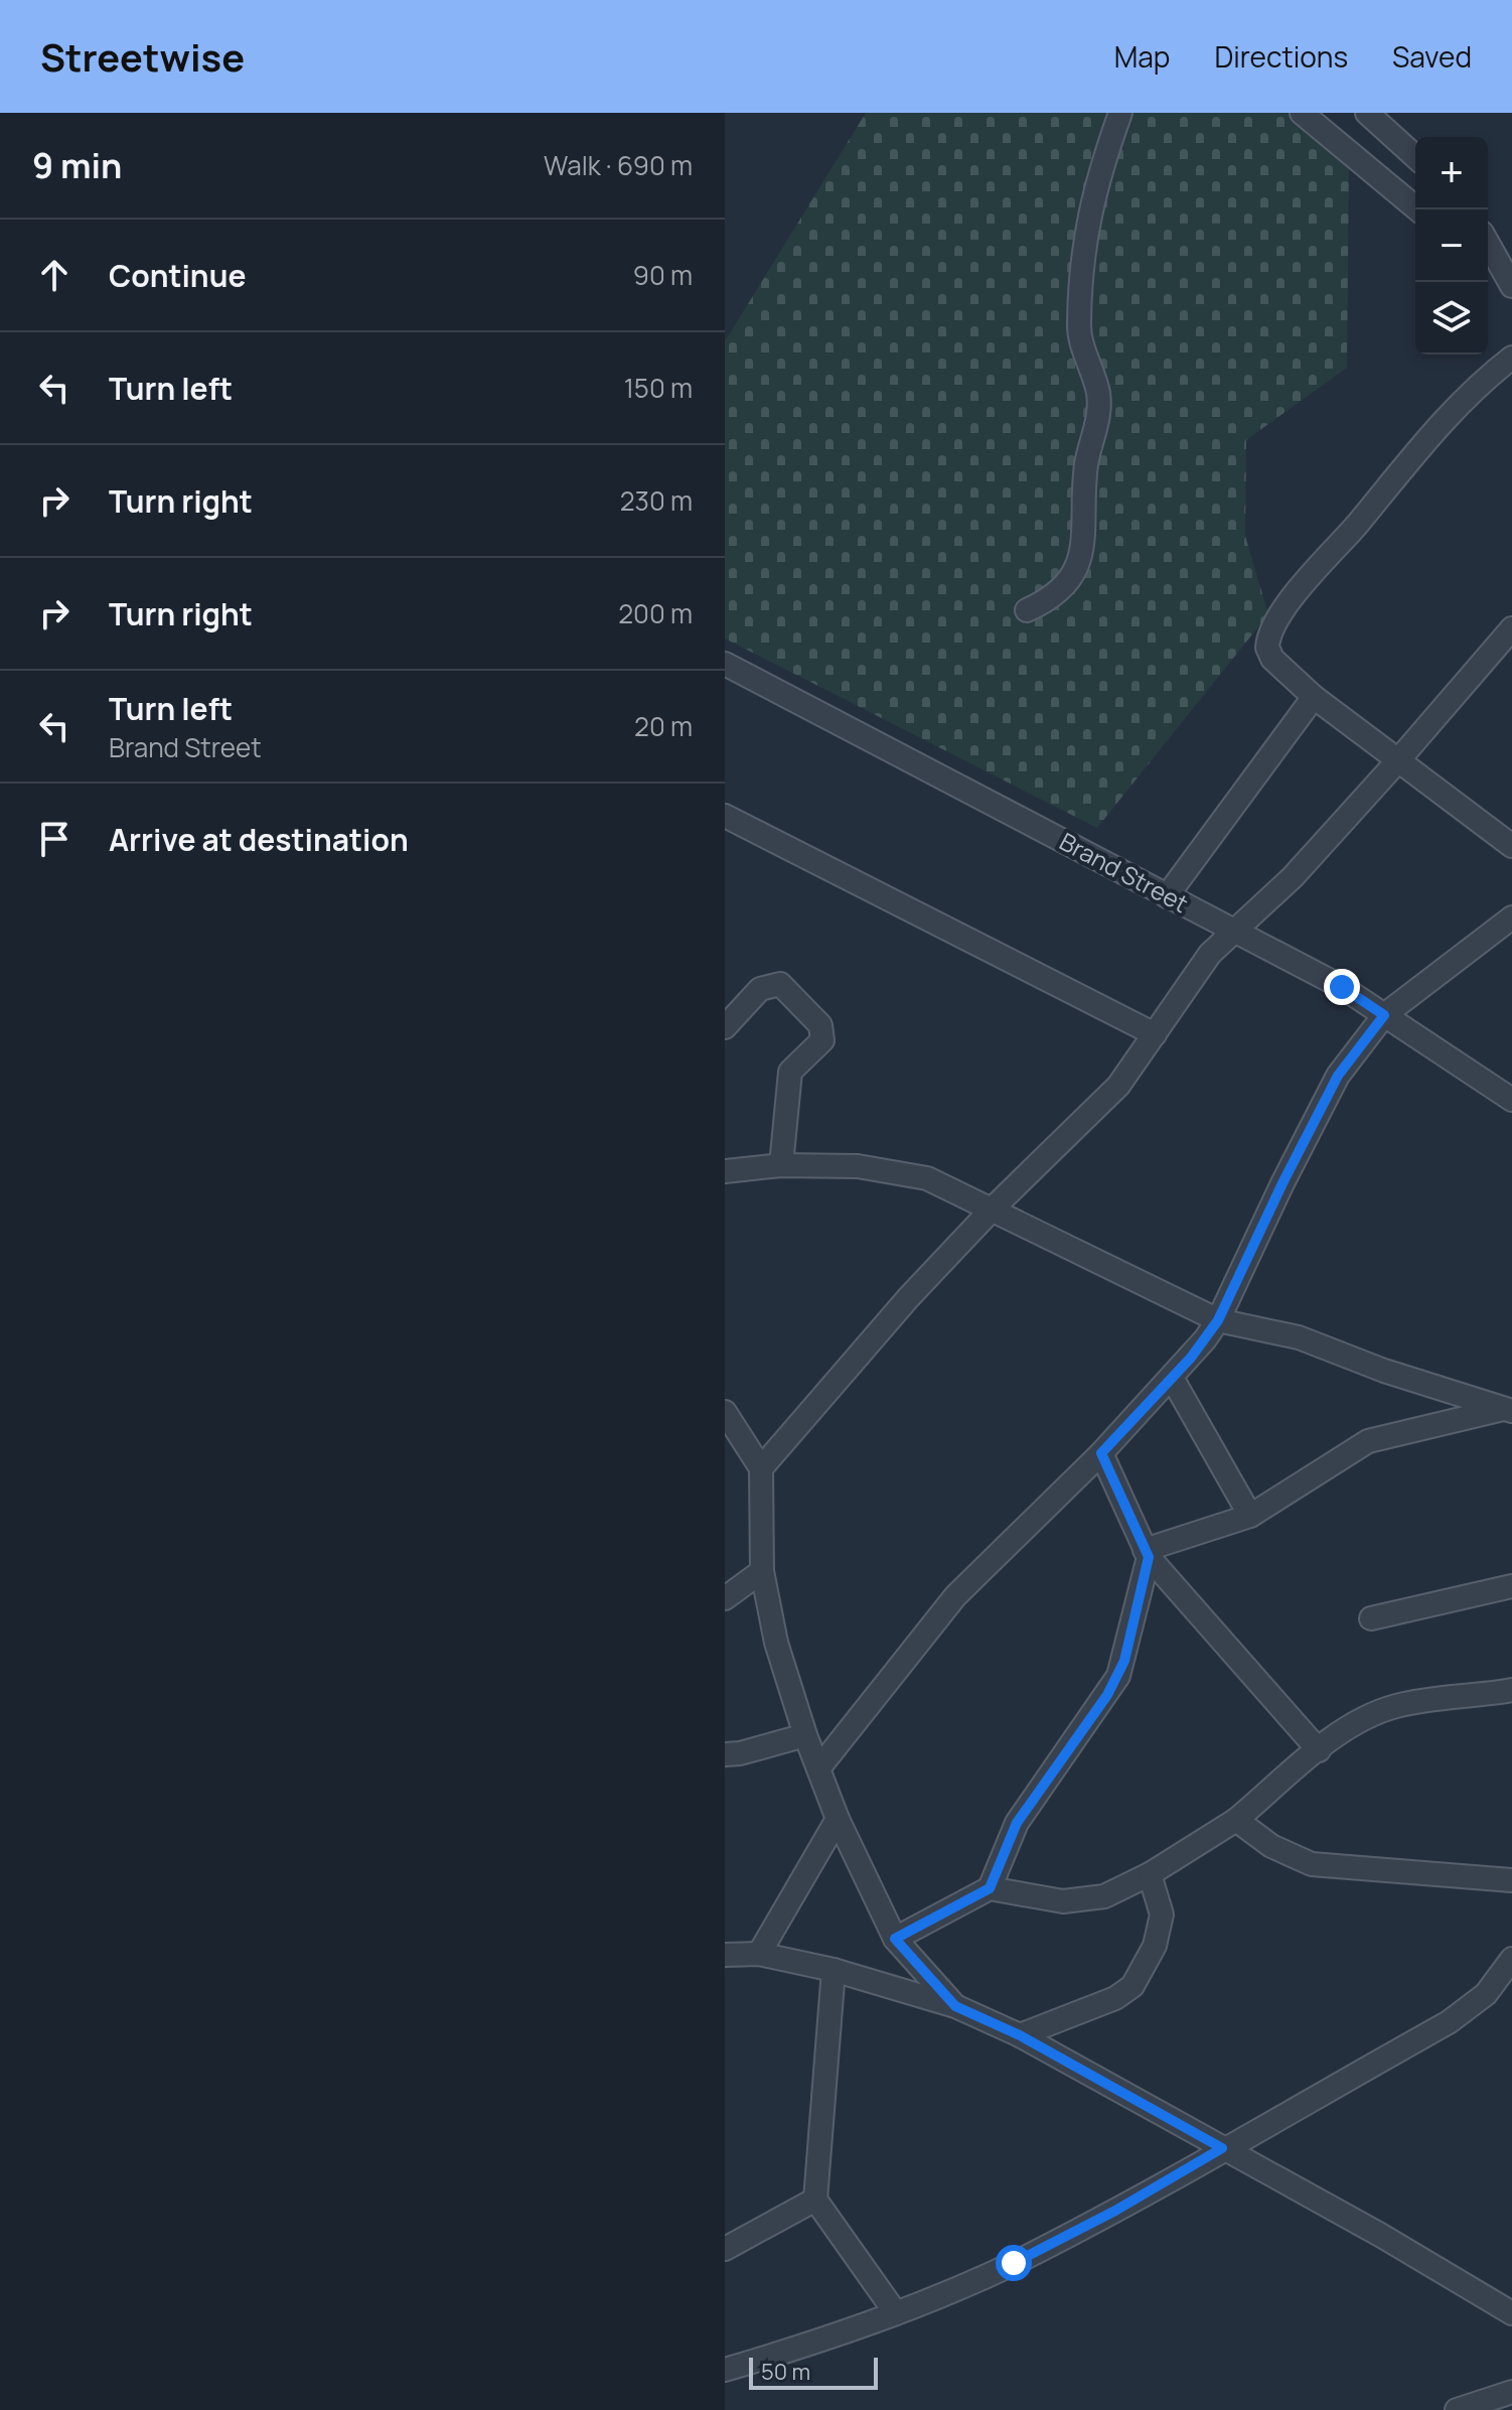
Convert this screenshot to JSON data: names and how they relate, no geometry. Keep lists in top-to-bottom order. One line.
{"streets":{"street":["Brand Street"]},"scale_bar":"50 m","page":{"header":"Streetwise","nav":["Map","Directions","Saved"],"heading":["9 min","Walk · 690 m"],"map_buttons":["+","−"],"list":[["Continue","90 m"],["Turn left","150 m"],["Turn right","230 m"],["Turn right","200 m"],["Turn left","Brand Street","20 m"],"Arrive at destination"],"scale":"50 m"}}
